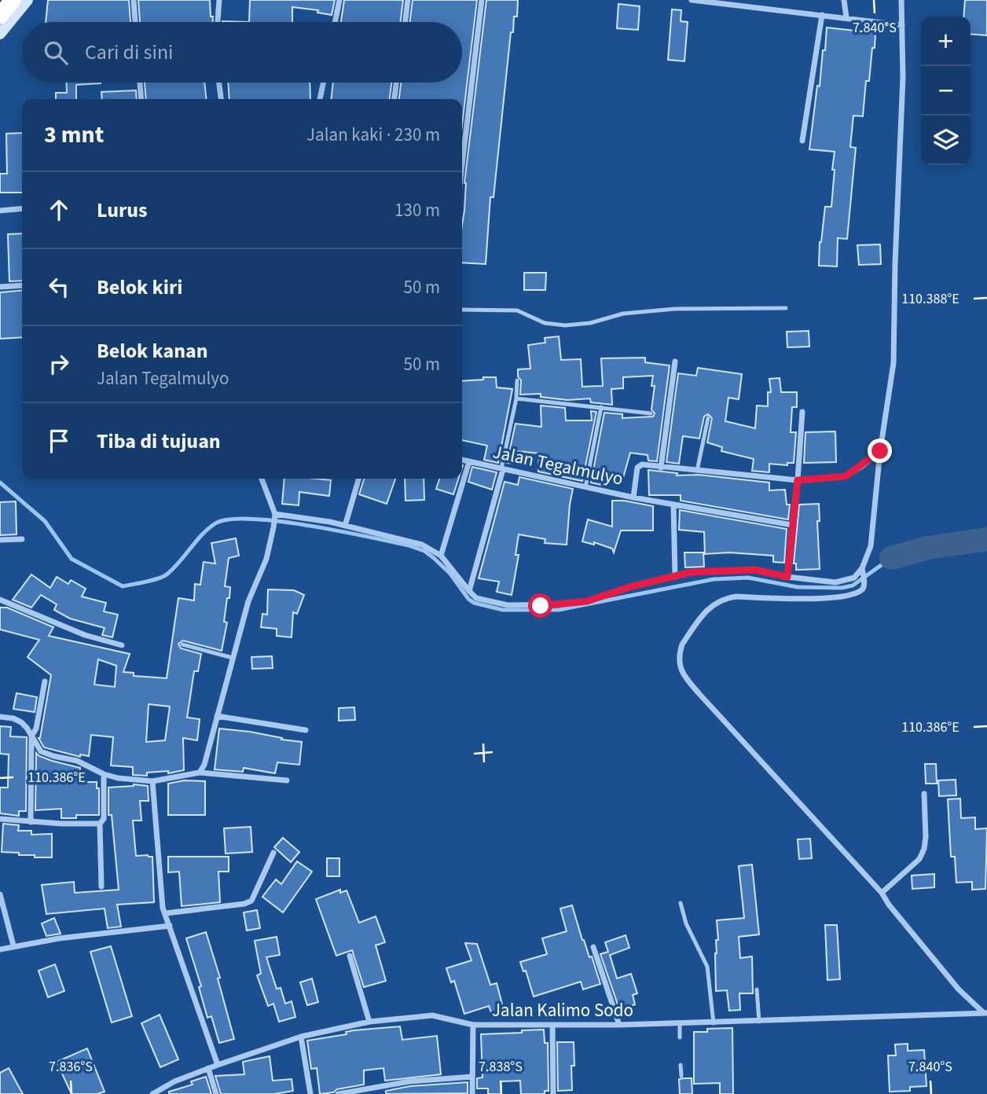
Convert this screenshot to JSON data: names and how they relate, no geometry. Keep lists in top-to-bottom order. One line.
{"streets":{"street":["Jalan Tegalmulyo","Jalan Kalimo Sodo"]},"page":{"map_buttons":["+","−"],"search":"Cari di sini","heading":["3 mnt","Jalan kaki · 230 m"],"list":[["Lurus","130 m"],["Belok kiri","50 m"],["Belok kanan","Jalan Tegalmulyo","50 m"],"Tiba di tujuan"]},"coordinates":["7.840°S","110.388°E","110.386°E","7.836°S","7.838°S"]}
